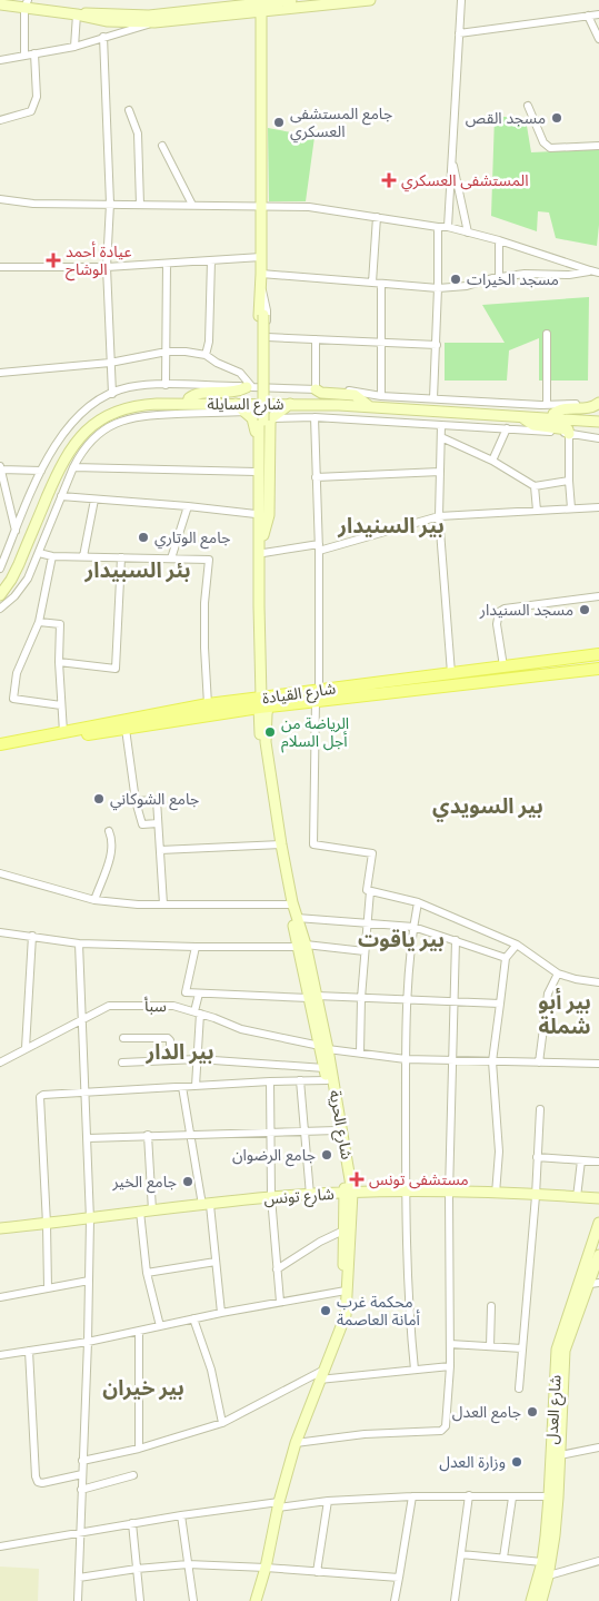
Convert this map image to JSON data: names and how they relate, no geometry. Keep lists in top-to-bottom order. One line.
{"streets":{"main road":["شارع القيادة"],"street":["شارع السايلة","سبأ","شارع الحرية","شارع تونس","شارع العدل"]},"crossings":[["سبأ","شارع الحرية"],["شارع الحرية","شارع تونس"]],"districts":["بير السنيدار","بئر السبيدار","بير السويدي","بير ياقوت","بير أبو شملة","بير الدار","بير خيران"],"places":{"other":["مسجد القص","جامع المستشفى العسكري","مسجد الخيرات","جامع الوتاري","مسجد السنيدار","الرياضة من أجل السلام","جامع الشوكاني","جامع الرضوان","جامع الخير","محكمة غرب أمانة العاصمة","جامع العدل","وزارة العدل"],"health":["المستشفى العسكري","عيادة أحمد الوشاح","مستشفى تونس"]}}
